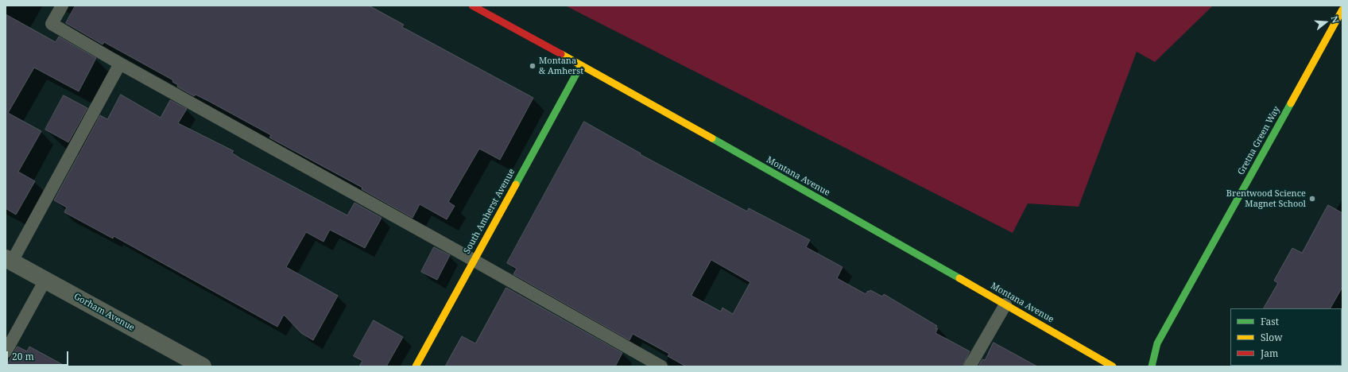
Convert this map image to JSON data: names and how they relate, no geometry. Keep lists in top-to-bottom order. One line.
{"streets":{"street":["Gretna Green Way","Montana Avenue","South Amherst Avenue","Gorham Avenue"]},"crossings":[["Montana Avenue","South Amherst Avenue"]],"places":["Montana & Amherst","Brentwood Science Magnet School"],"legend":["Fast","Slow","Jam"],"scale_bar":"20 m","north":"right"}
